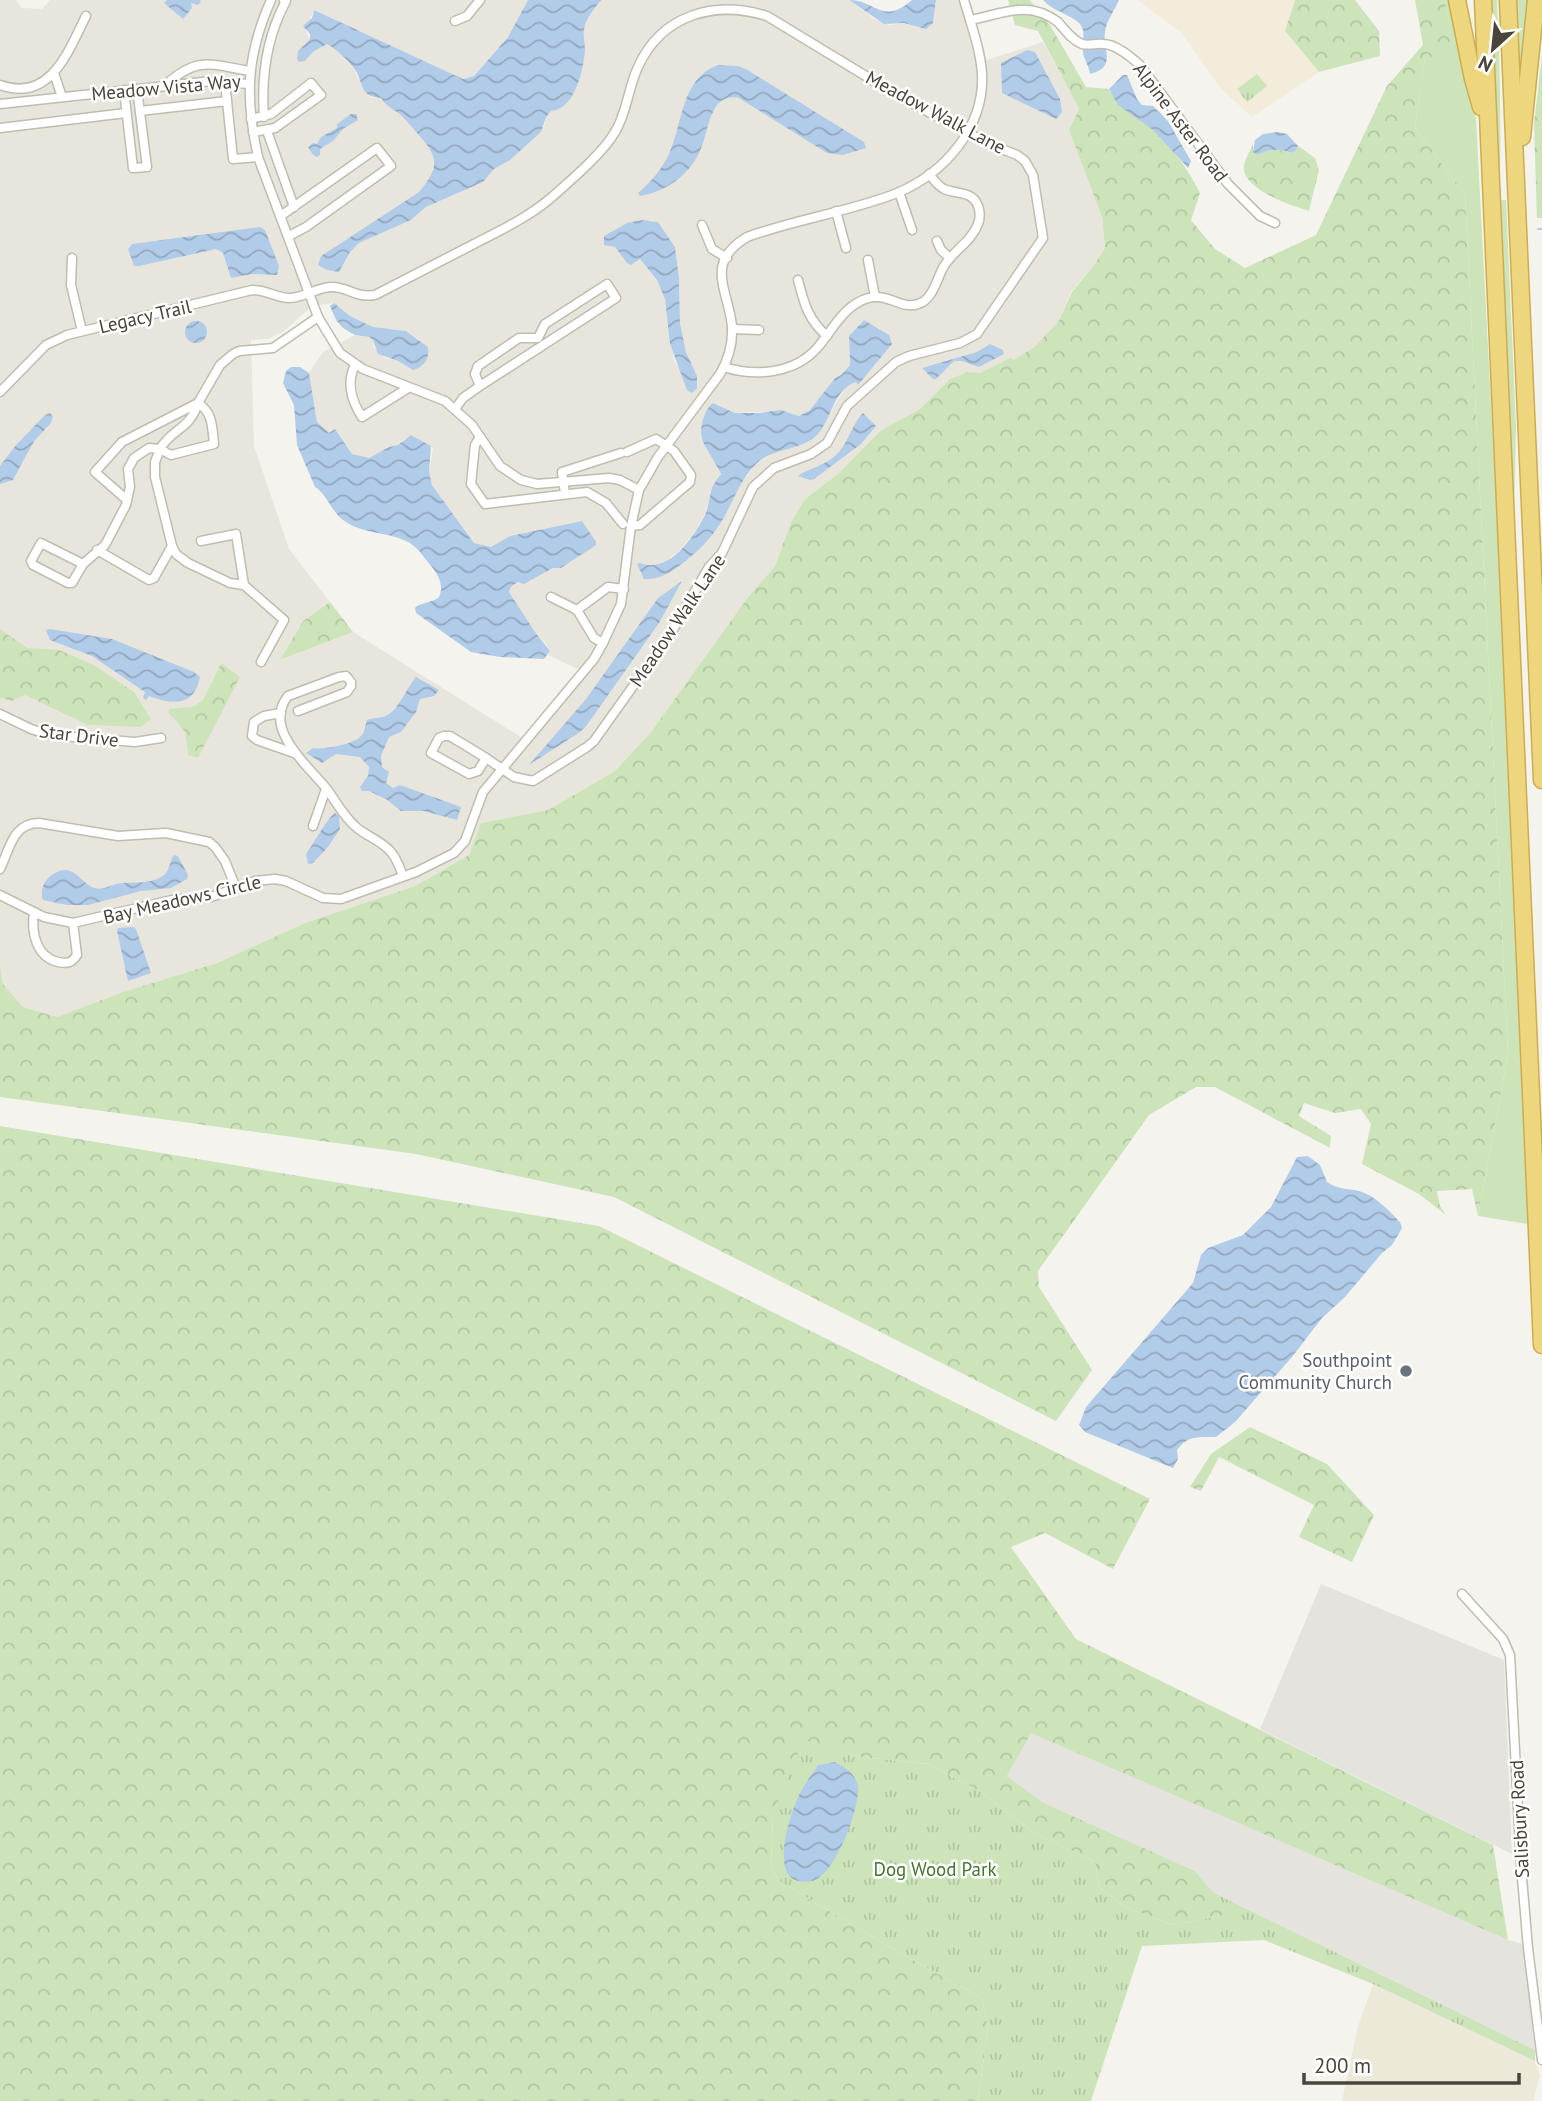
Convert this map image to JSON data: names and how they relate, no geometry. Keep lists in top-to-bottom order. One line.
{"streets":{"street":["Meadow Vista Way","Meadow Walk Lane","Alpine Aster Road","Legacy Trail","Star Drive","Bay Meadows Circle","Salisbury Road"]},"crossings":[["Meadow Walk Lane","Legacy Trail"],["Meadow Walk Lane","Bay Meadows Circle"]],"parks":["Dog Wood Park"],"places":["Southpoint Community Church"],"scale_bar":"200 m","north":"bottom left"}
